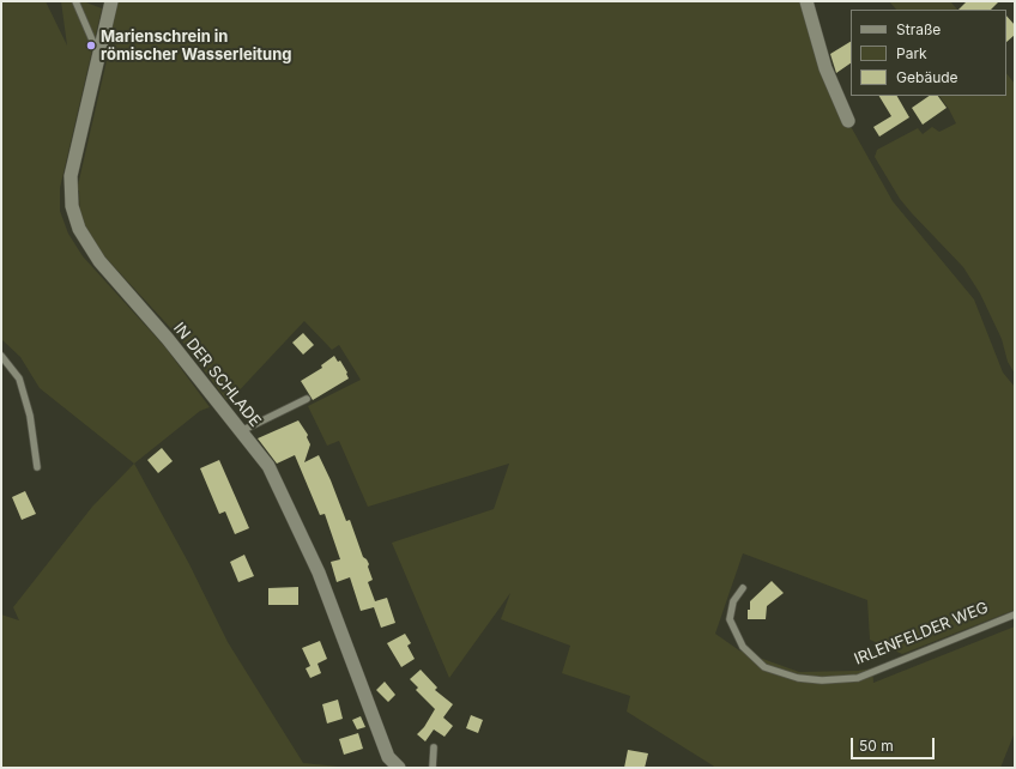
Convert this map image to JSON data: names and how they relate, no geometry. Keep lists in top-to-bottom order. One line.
{"streets":{"street":["IN DER SCHLADE"],"lane":["IRLENFELDER WEG"]},"places":["Marienschrein in römischer Wasserleitung"],"legend":["Straße","Park","Gebäude"],"scale_bar":"50 m"}
